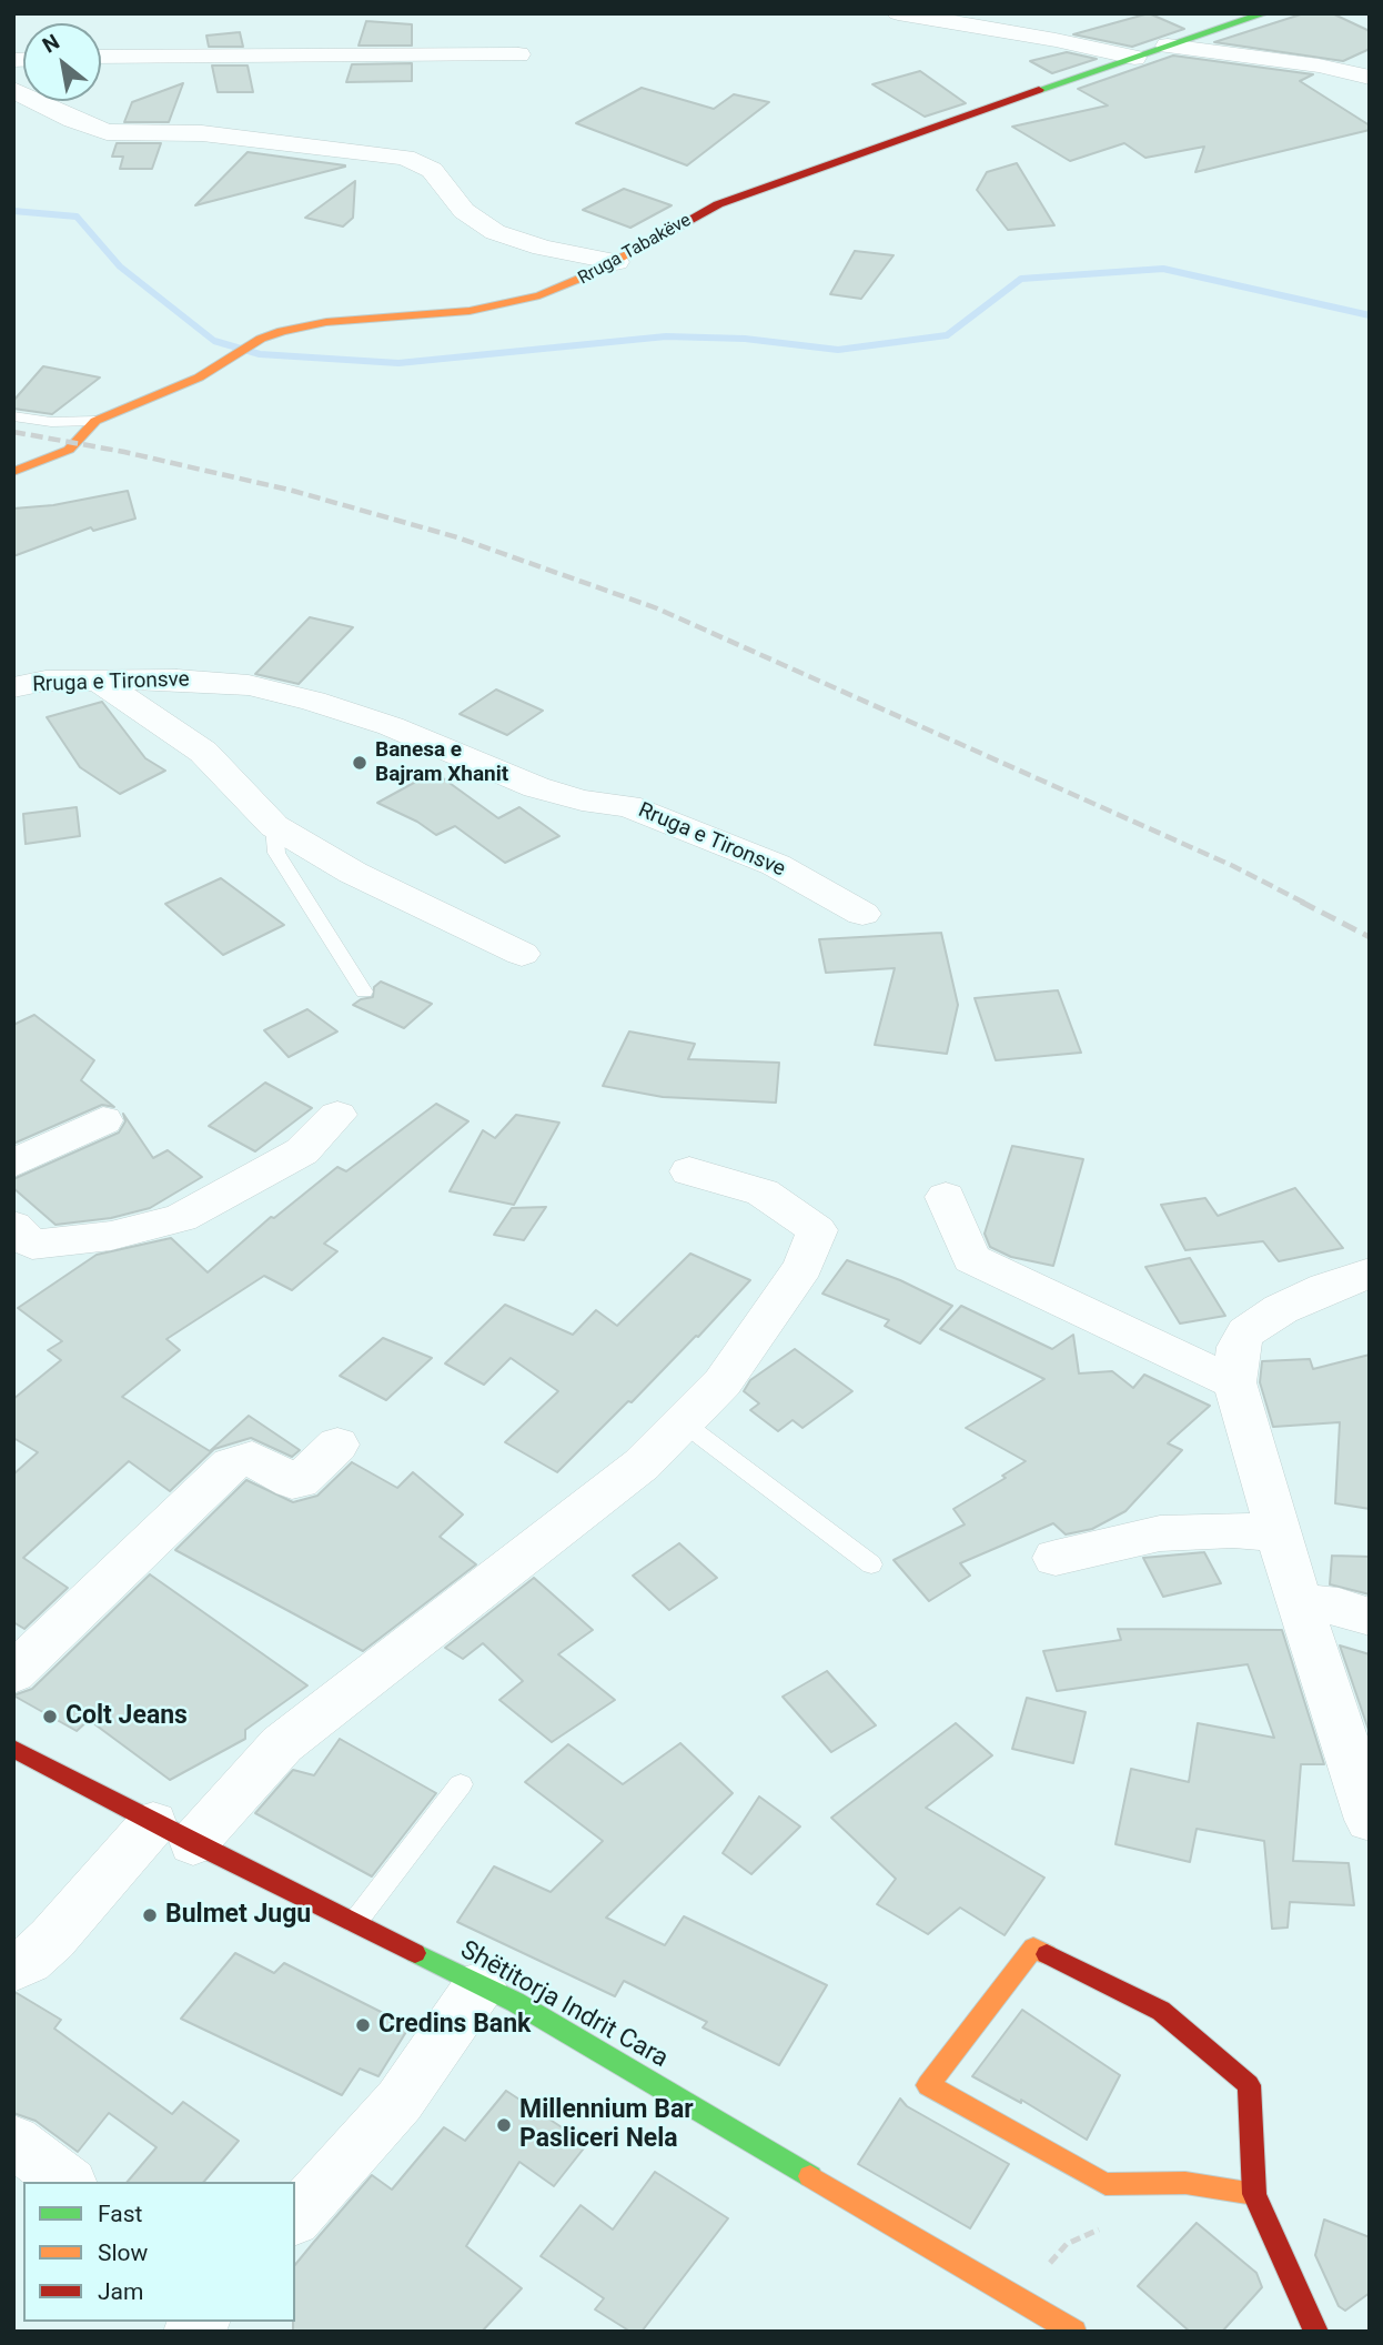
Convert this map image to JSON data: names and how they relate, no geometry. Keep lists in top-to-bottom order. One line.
{"streets":{"street":["Rruga Tabakëve","Rruga e Tironsve","Shëtitorja Indrit Cara"]},"places":["Banesa e Bajram Xhanit","Colt Jeans","Bulmet Jugu","Credins Bank","Millennium Bar Pasliceri Nela"],"legend":["Fast","Slow","Jam"],"north":"top left"}
